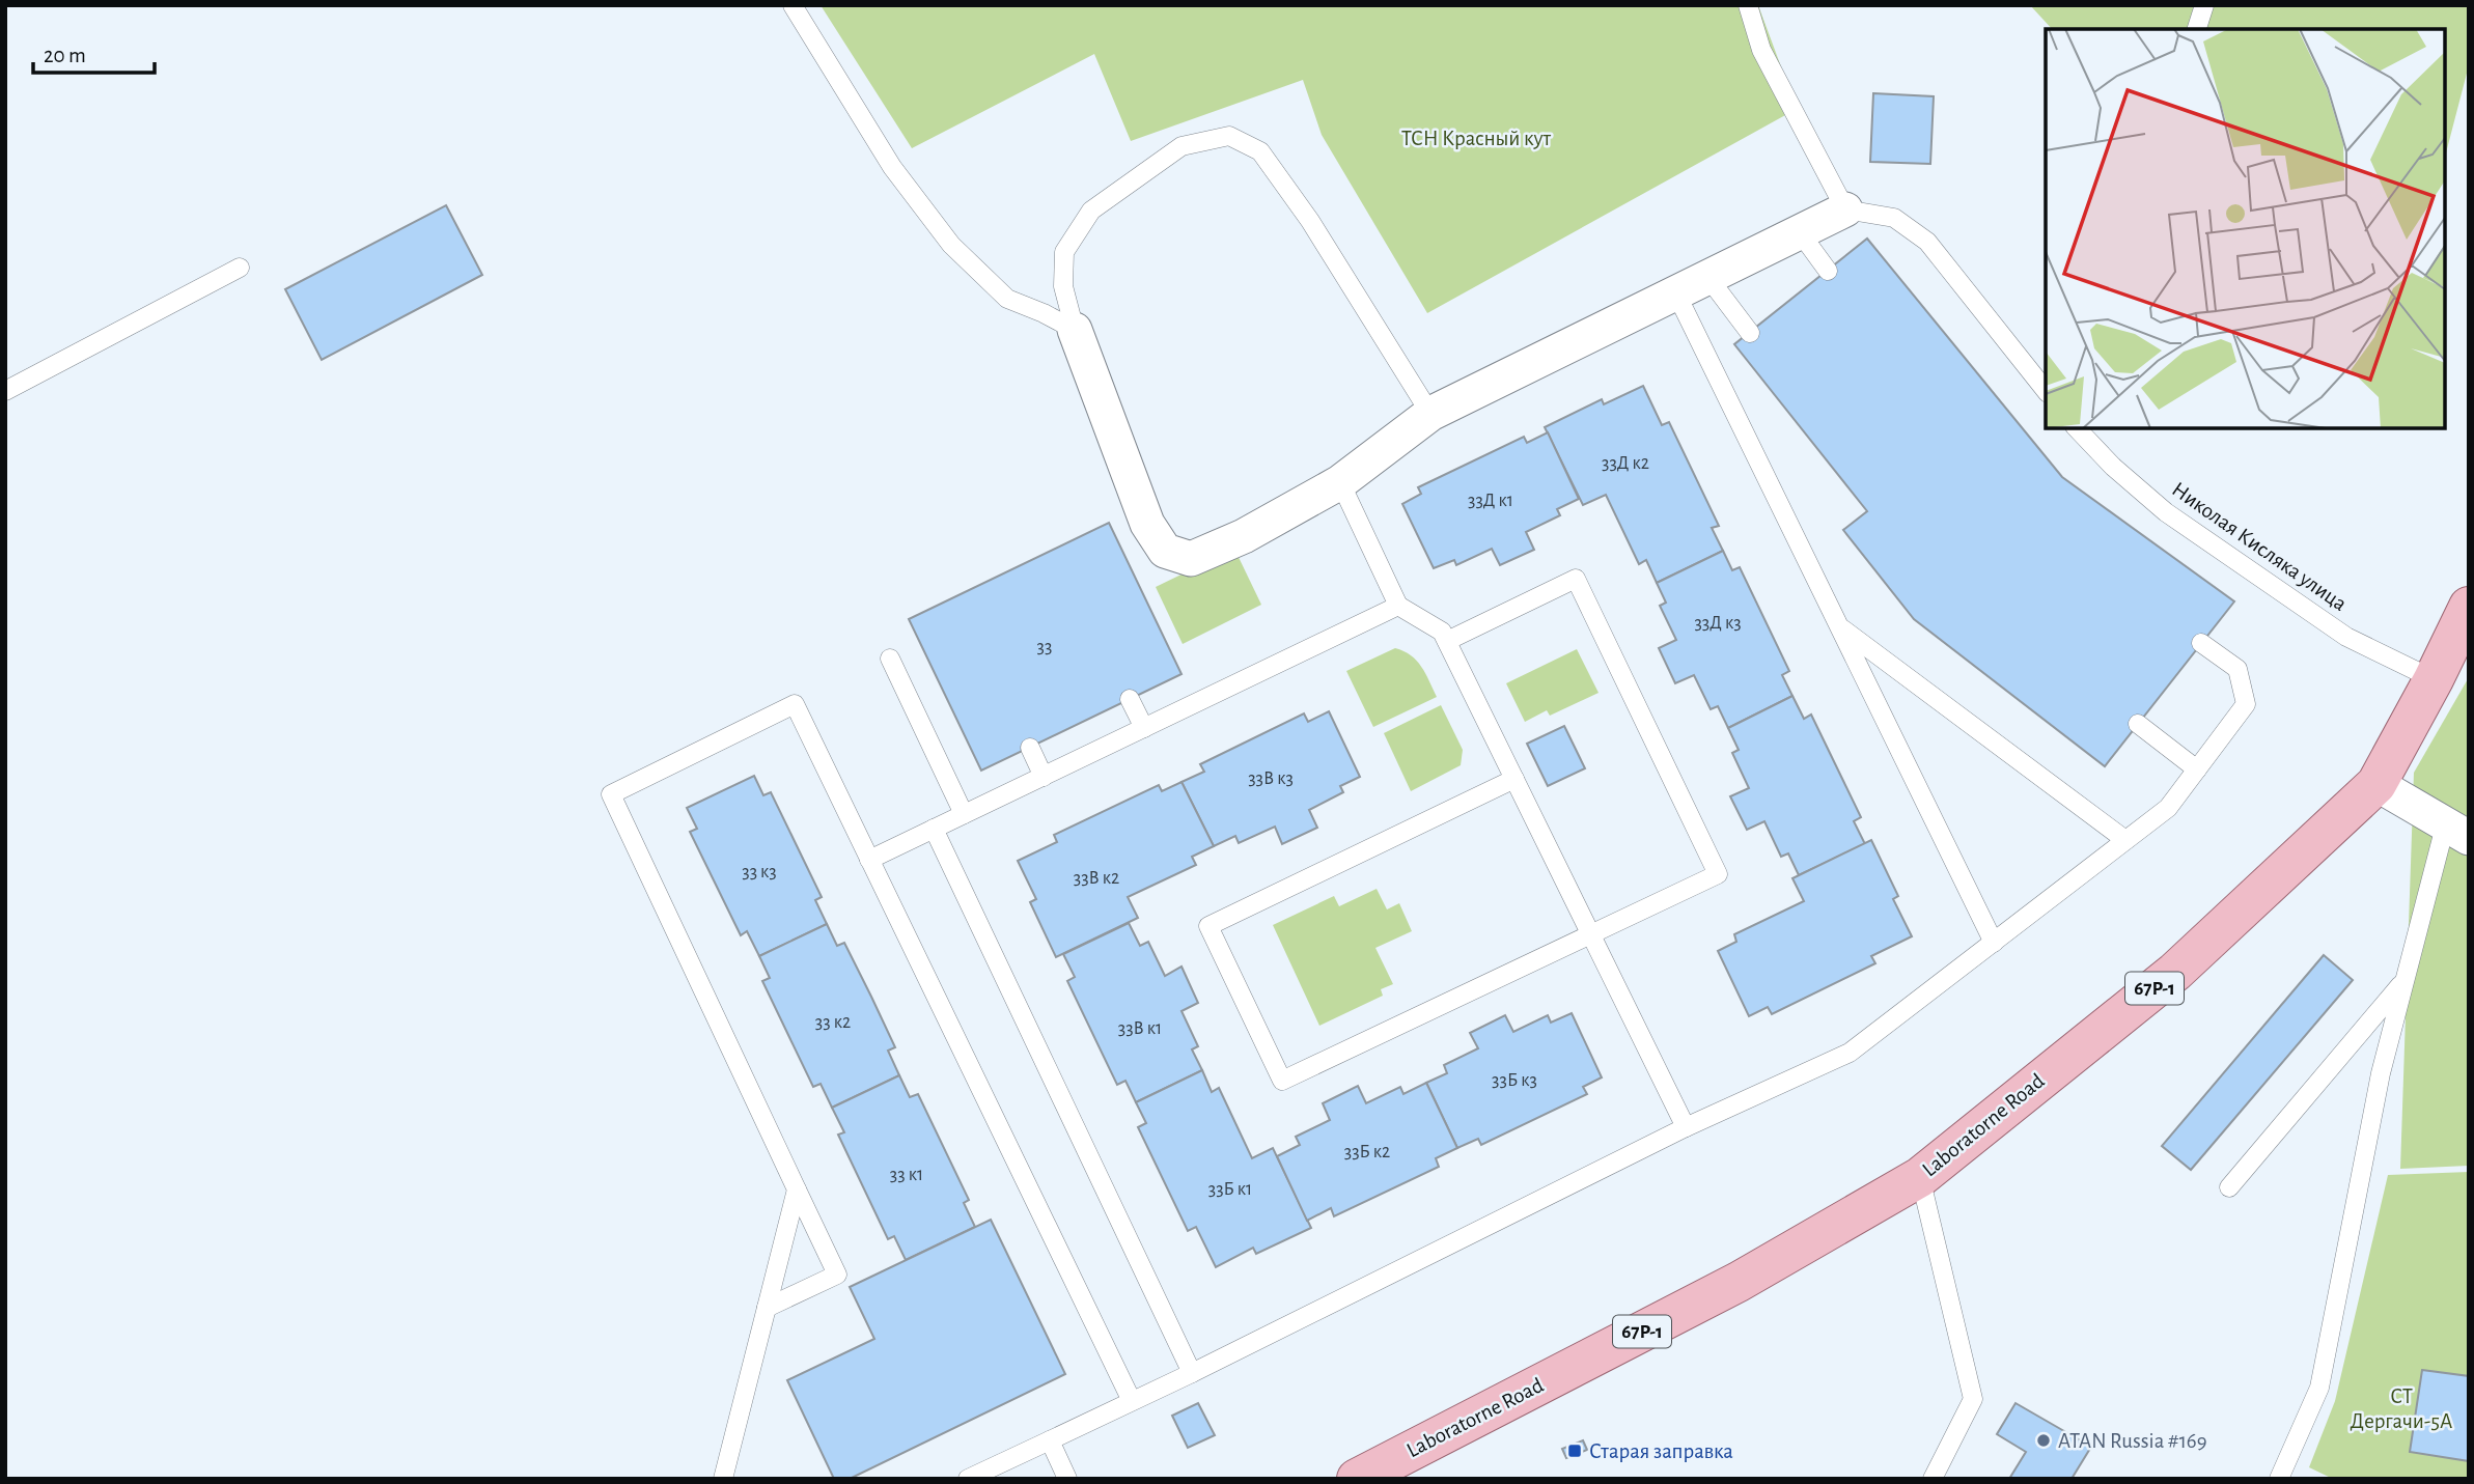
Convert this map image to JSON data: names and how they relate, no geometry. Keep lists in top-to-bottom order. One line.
{"streets":{"main road":["67Р-1","Laboratorne Road"],"lane":["Николая Кисляка улица"]},"crossings":[["Николая Кисляка улица","Laboratorne Road"]],"parks":["ТСН Красный кут","СТ Дергачи-5А"],"places":{"other":["ATAN Russia #169"],"transit":["Старая заправка"]},"house_numbers":["33Д к2","33Д к1","33Д к3","33","33В к3","33 к3","33В к2","33 к2","33В к1","33Б к3","33Б к2","33 к1","33Б к1"],"scale_bar":"20 m"}
